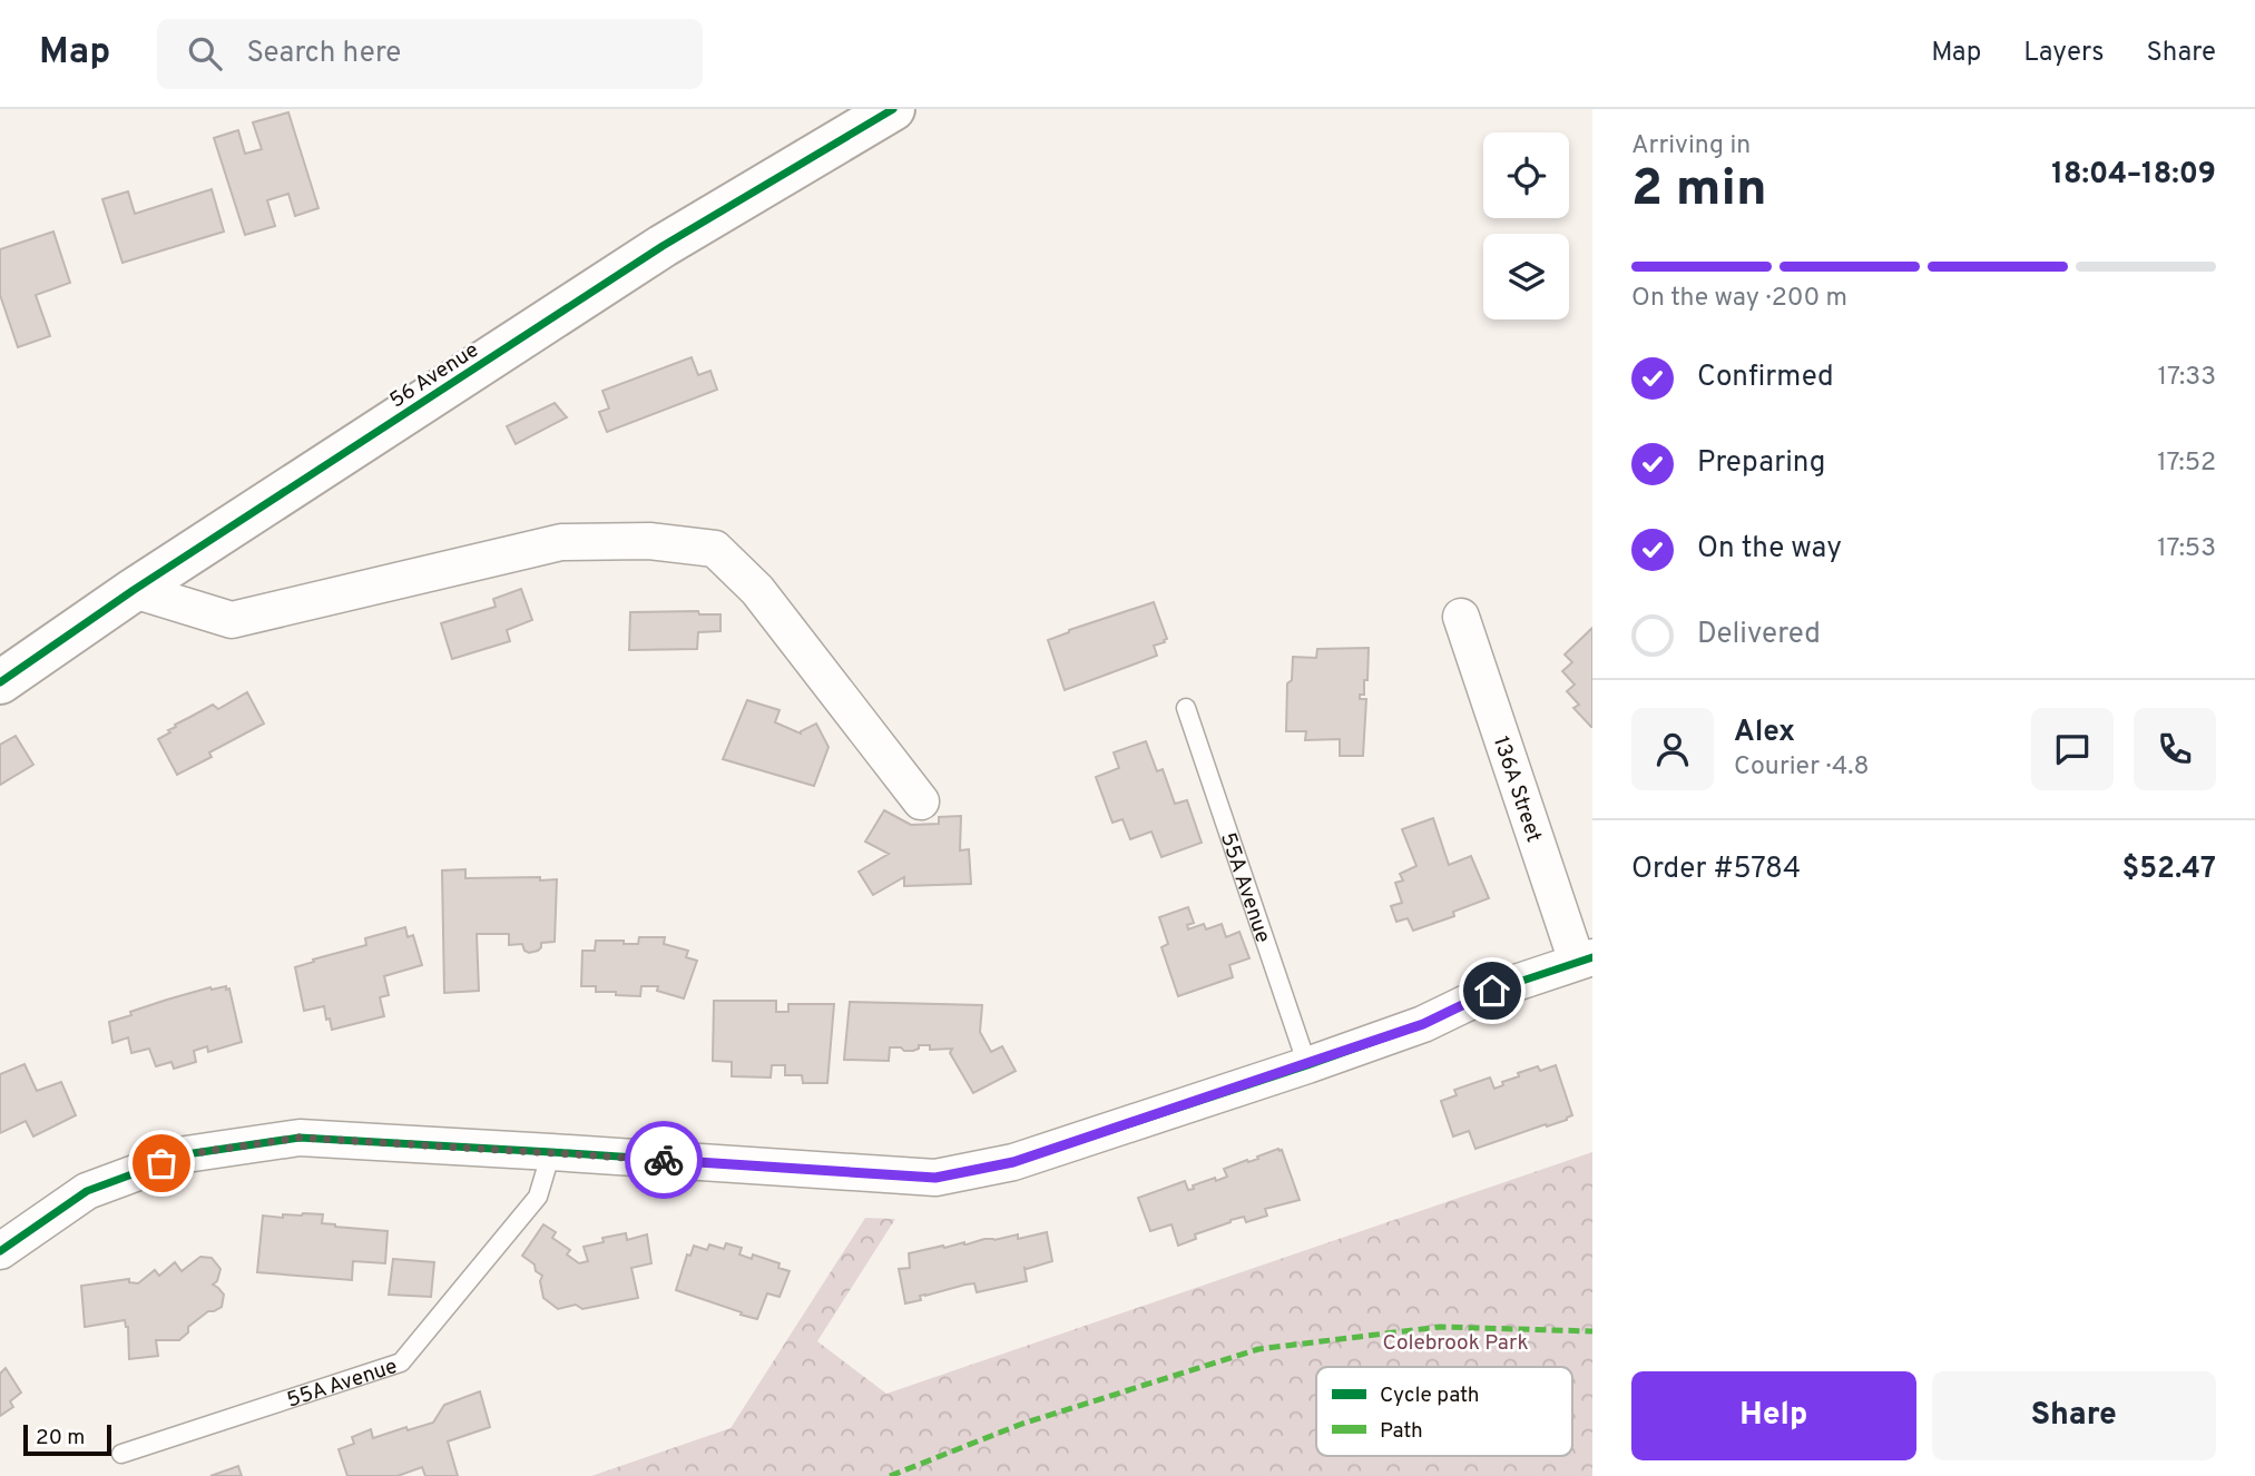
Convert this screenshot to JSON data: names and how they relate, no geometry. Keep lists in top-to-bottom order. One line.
{"streets":{"street":["56 Avenue","136A Street"],"lane":["55A Avenue"]},"parks":["Colebrook Park"],"legend":["Cycle path","Path"],"scale_bar":"20 m","page":{"header":"Map","search":"Search here","nav":["Map","Layers","Share"],"heading":["2 min","Arriving in","18:04–18:09"],"panel":["Alex","Courier · 4.8","Order #5784","$52.47"],"bar":"On the way · 200 m","list":[["Confirmed","17:33"],["Preparing","17:52"],["On the way","17:53"],"Delivered"],"buttons":["Help","Share"],"scale":"20 m"}}
